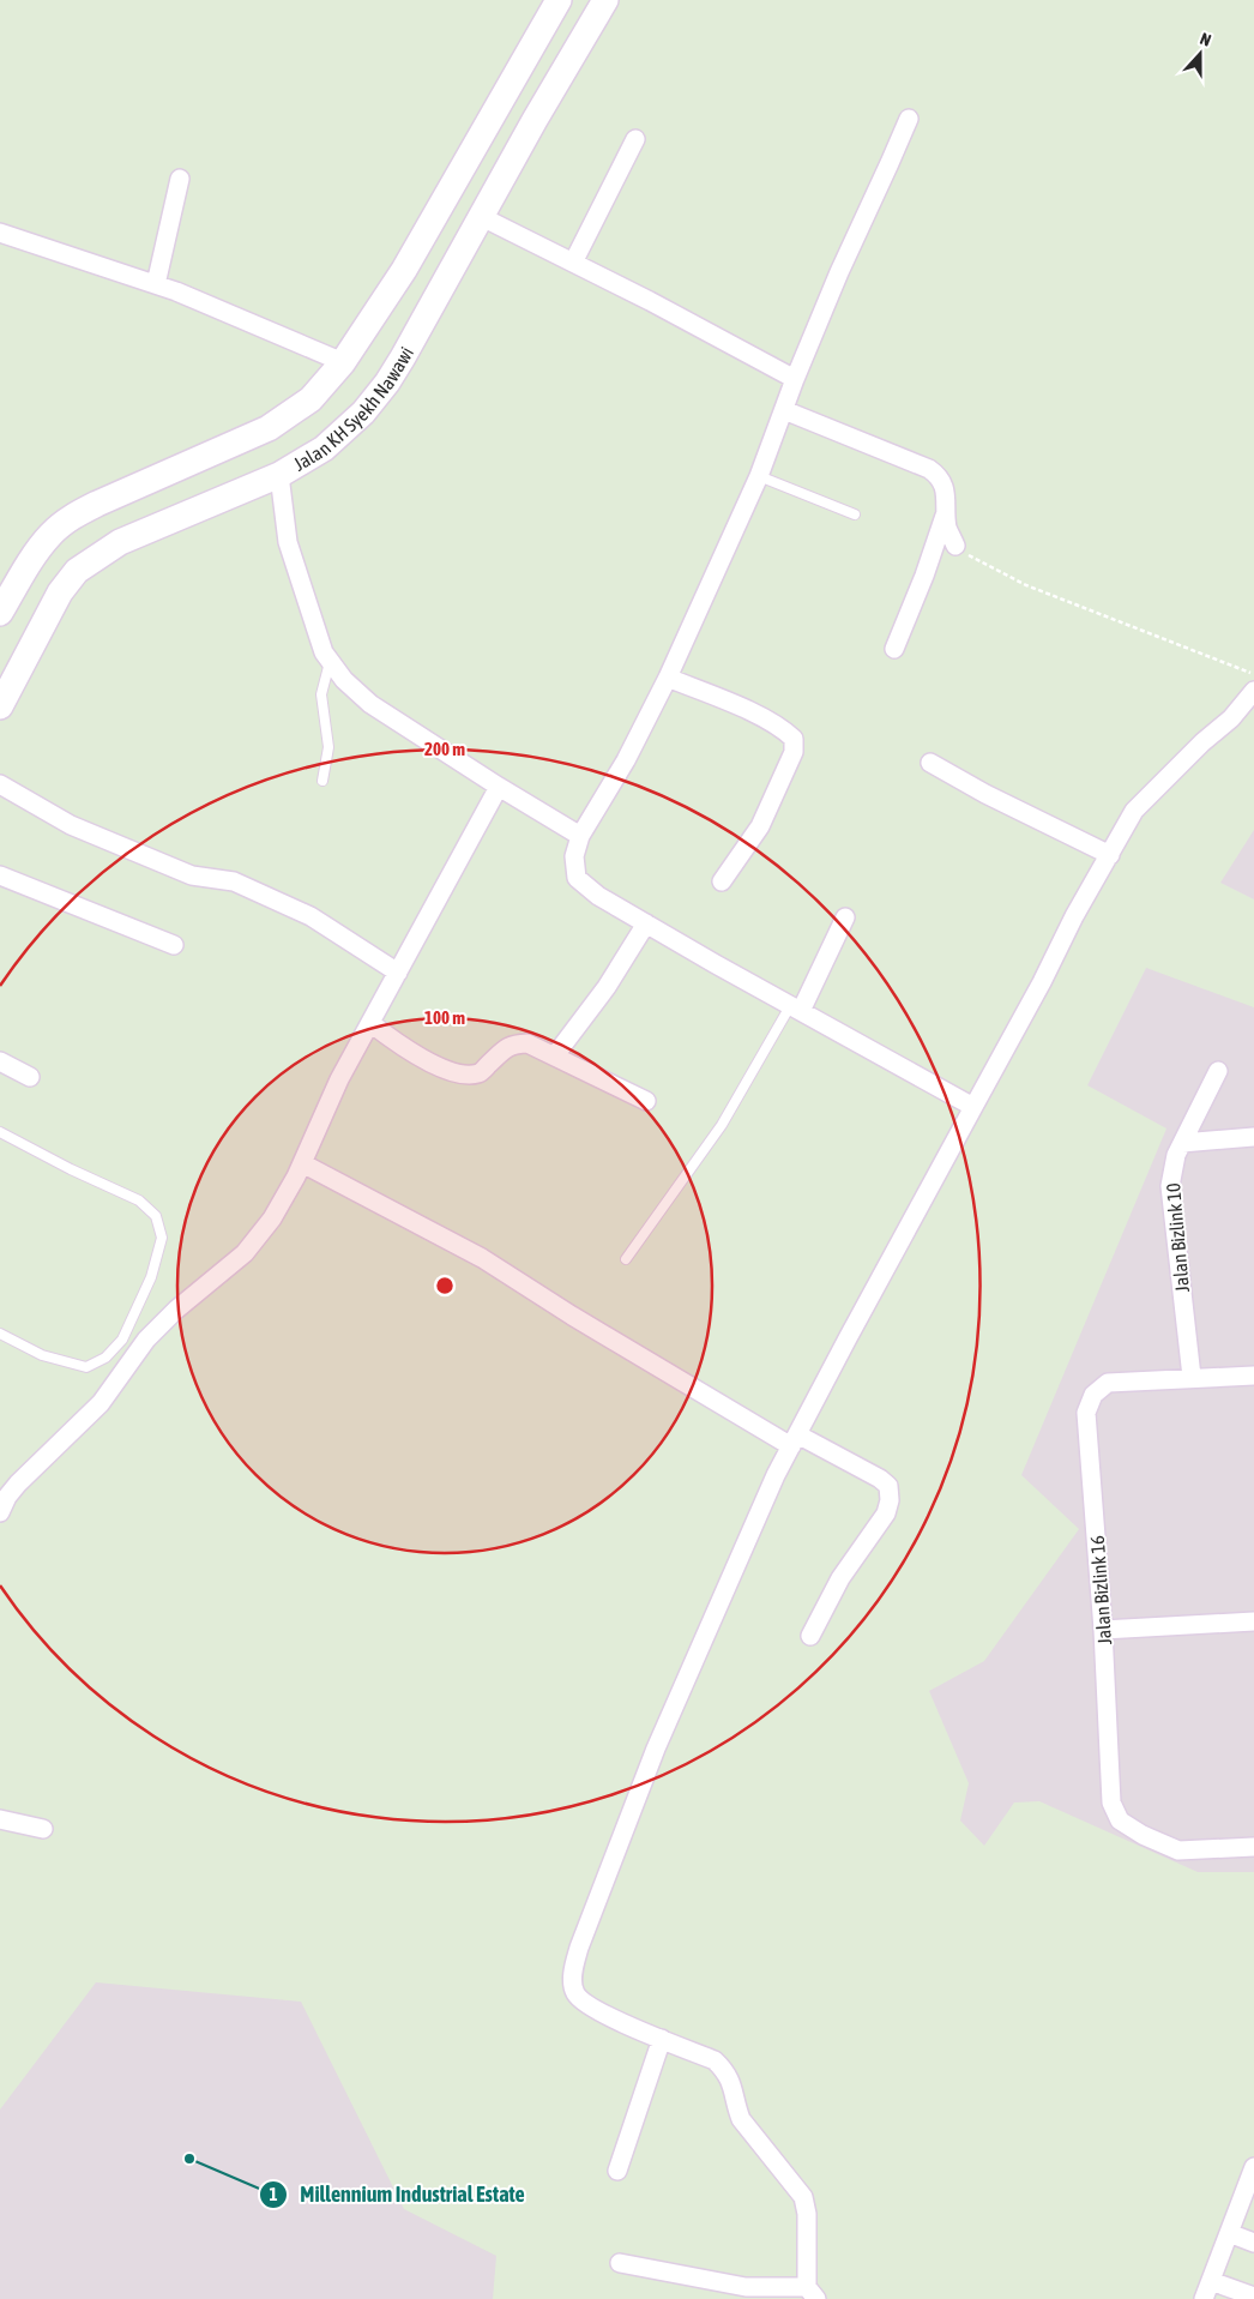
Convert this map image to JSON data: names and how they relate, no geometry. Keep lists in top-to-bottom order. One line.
{"streets":{"main road":["Jalan KH Syekh Nawawi"],"street":["Jalan Bizlink 10","Jalan Bizlink 16"]},"crossings":[["Jalan Bizlink 10","Jalan Bizlink 16"]],"places":["Millennium Industrial Estate"],"north":"top","rings":["200 m","100 m"]}
